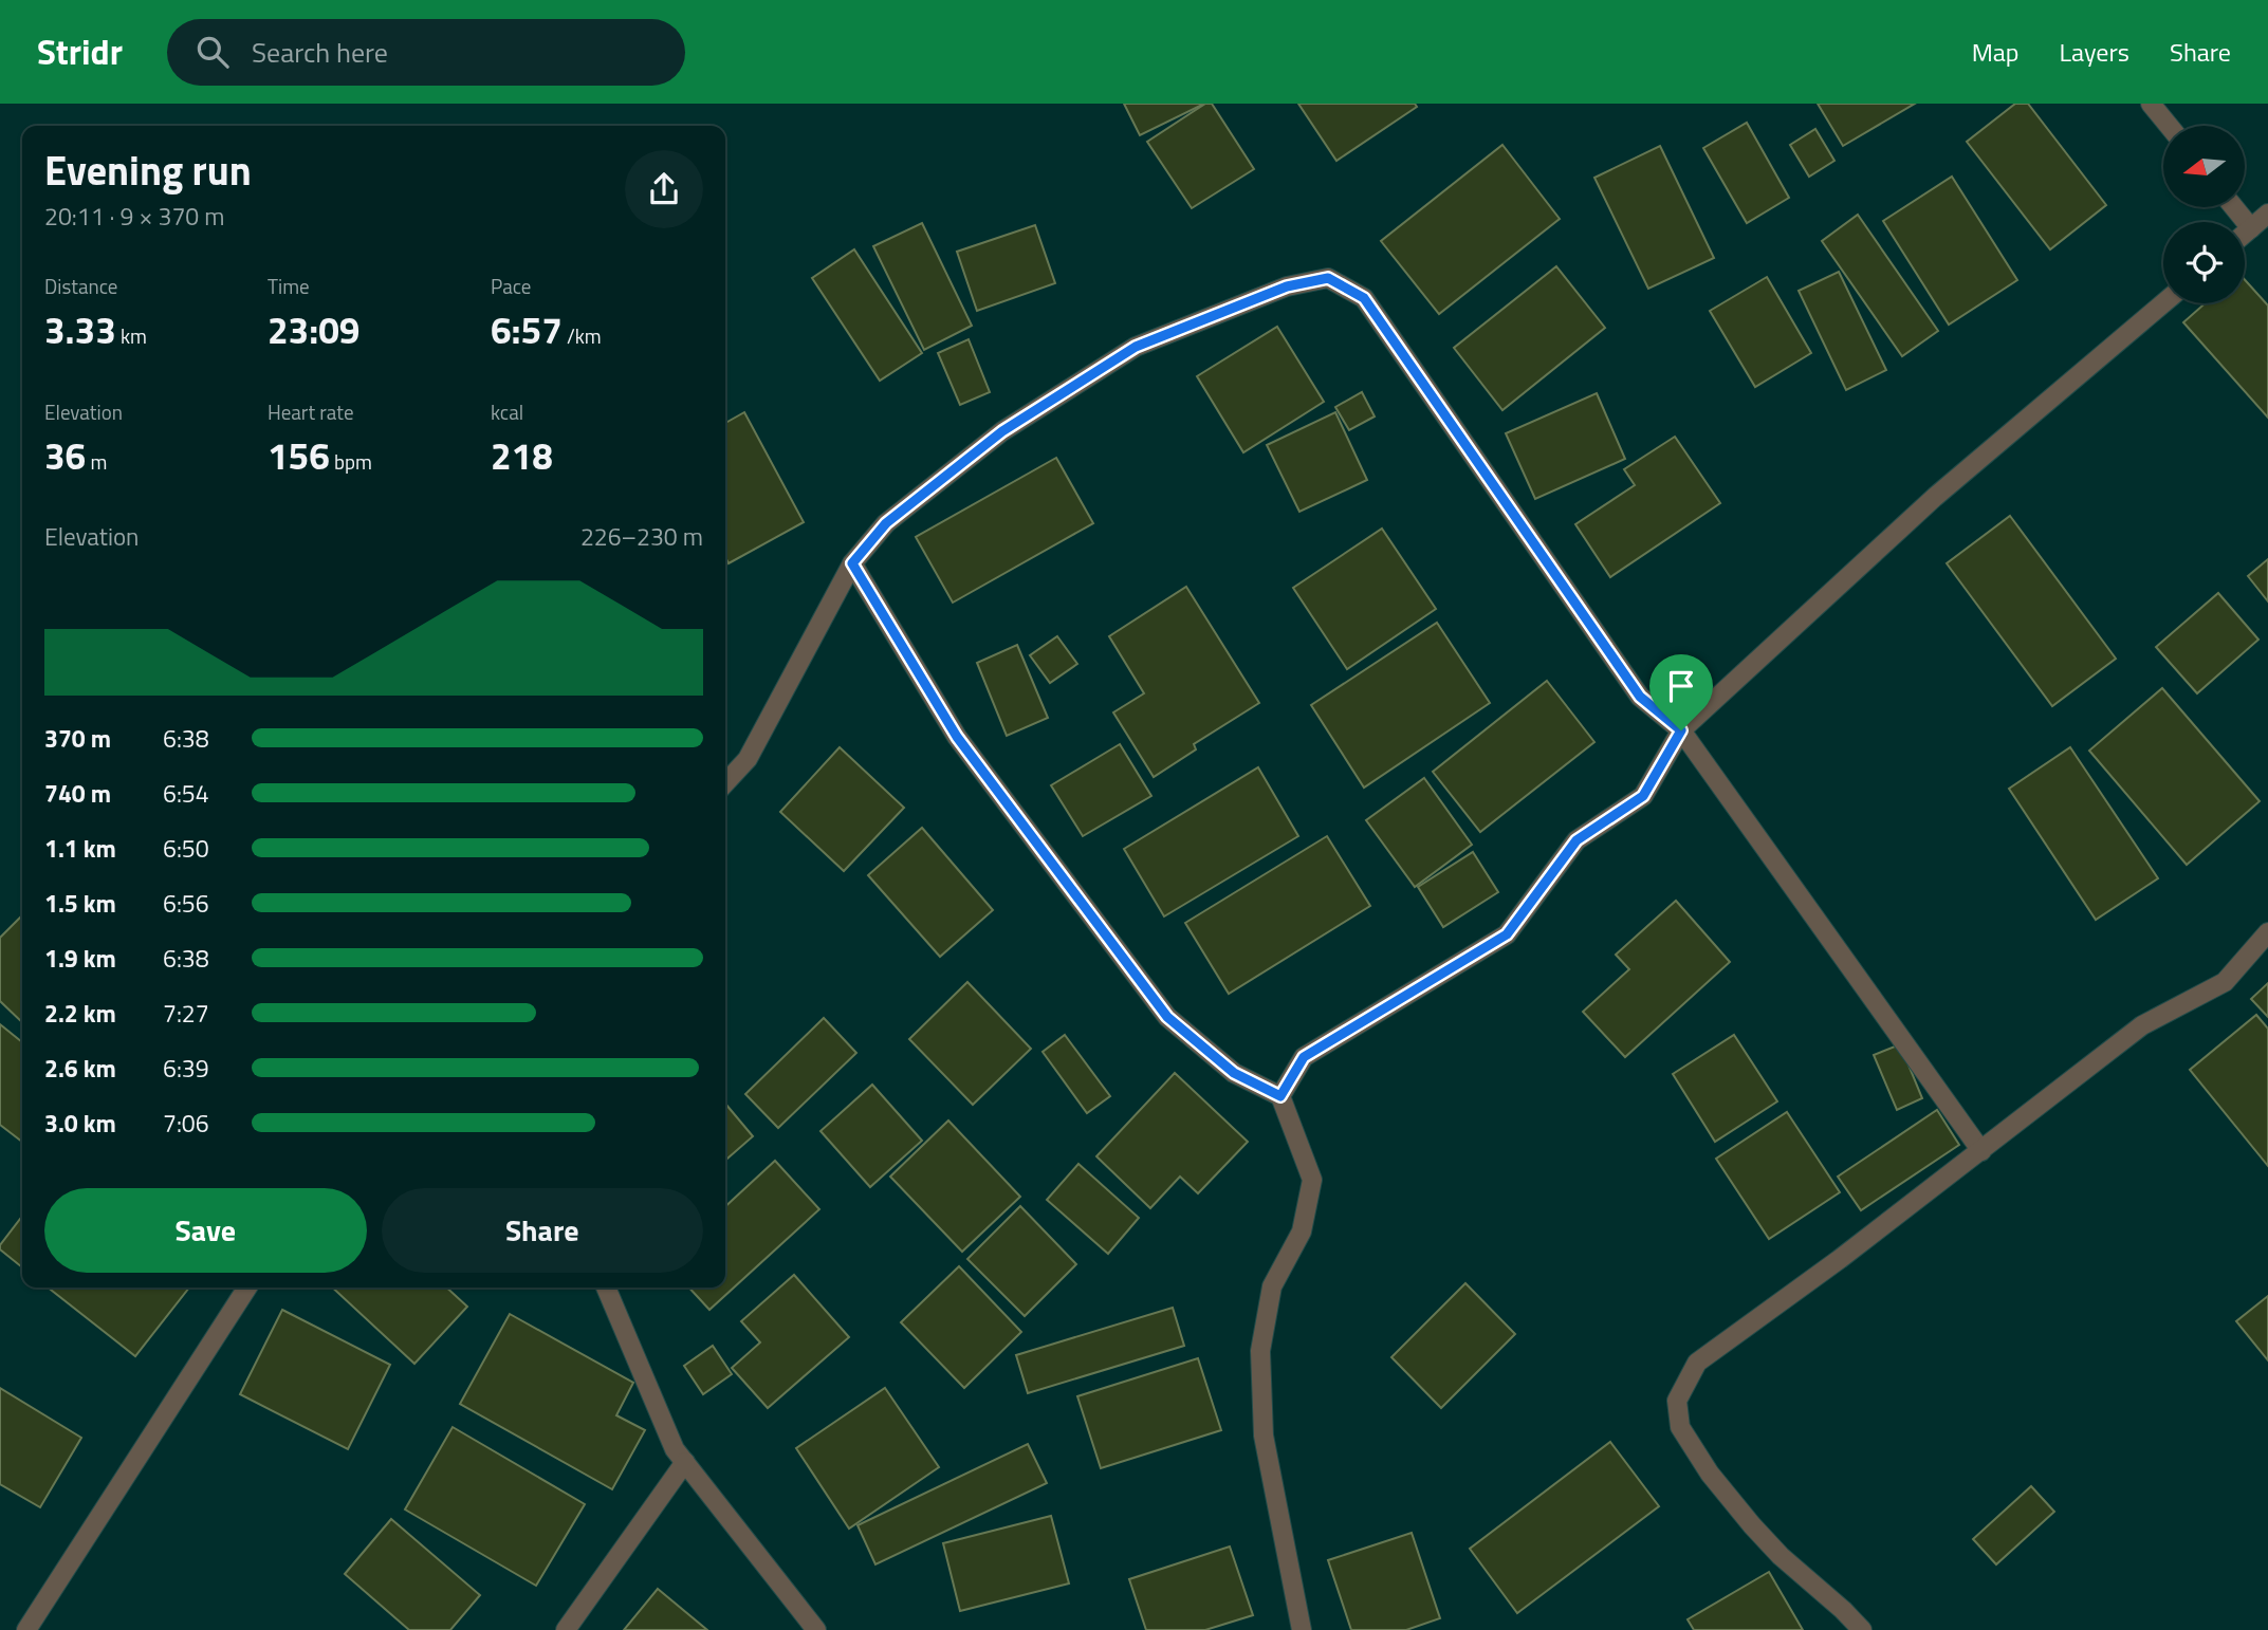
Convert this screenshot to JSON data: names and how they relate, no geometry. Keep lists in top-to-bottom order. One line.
{"north":"left","page":{"header":"Stridr","search":"Search here","nav":["Map","Layers","Share"],"heading":["Evening run","20:11 · 9 × 370 m"],"stats":[["Distance","3.33 km"],["Time","23:09"],["Pace","6:57 /km"],["Elevation","36 m"],["Heart rate","156 bpm"],["kcal","218"]],"chart":["Elevation","226–230 m"],"list":[{"name":"370 m","note":"6:38"},{"name":"740 m","note":"6:54"},{"name":"1.1 km","note":"6:50"},{"name":"1.5 km","note":"6:56"},{"name":"1.9 km","note":"6:38"},{"name":"2.2 km","note":"7:27"},{"name":"2.6 km","note":"6:39"},{"name":"3.0 km","note":"7:06"}],"buttons":["Save","Share"]}}
